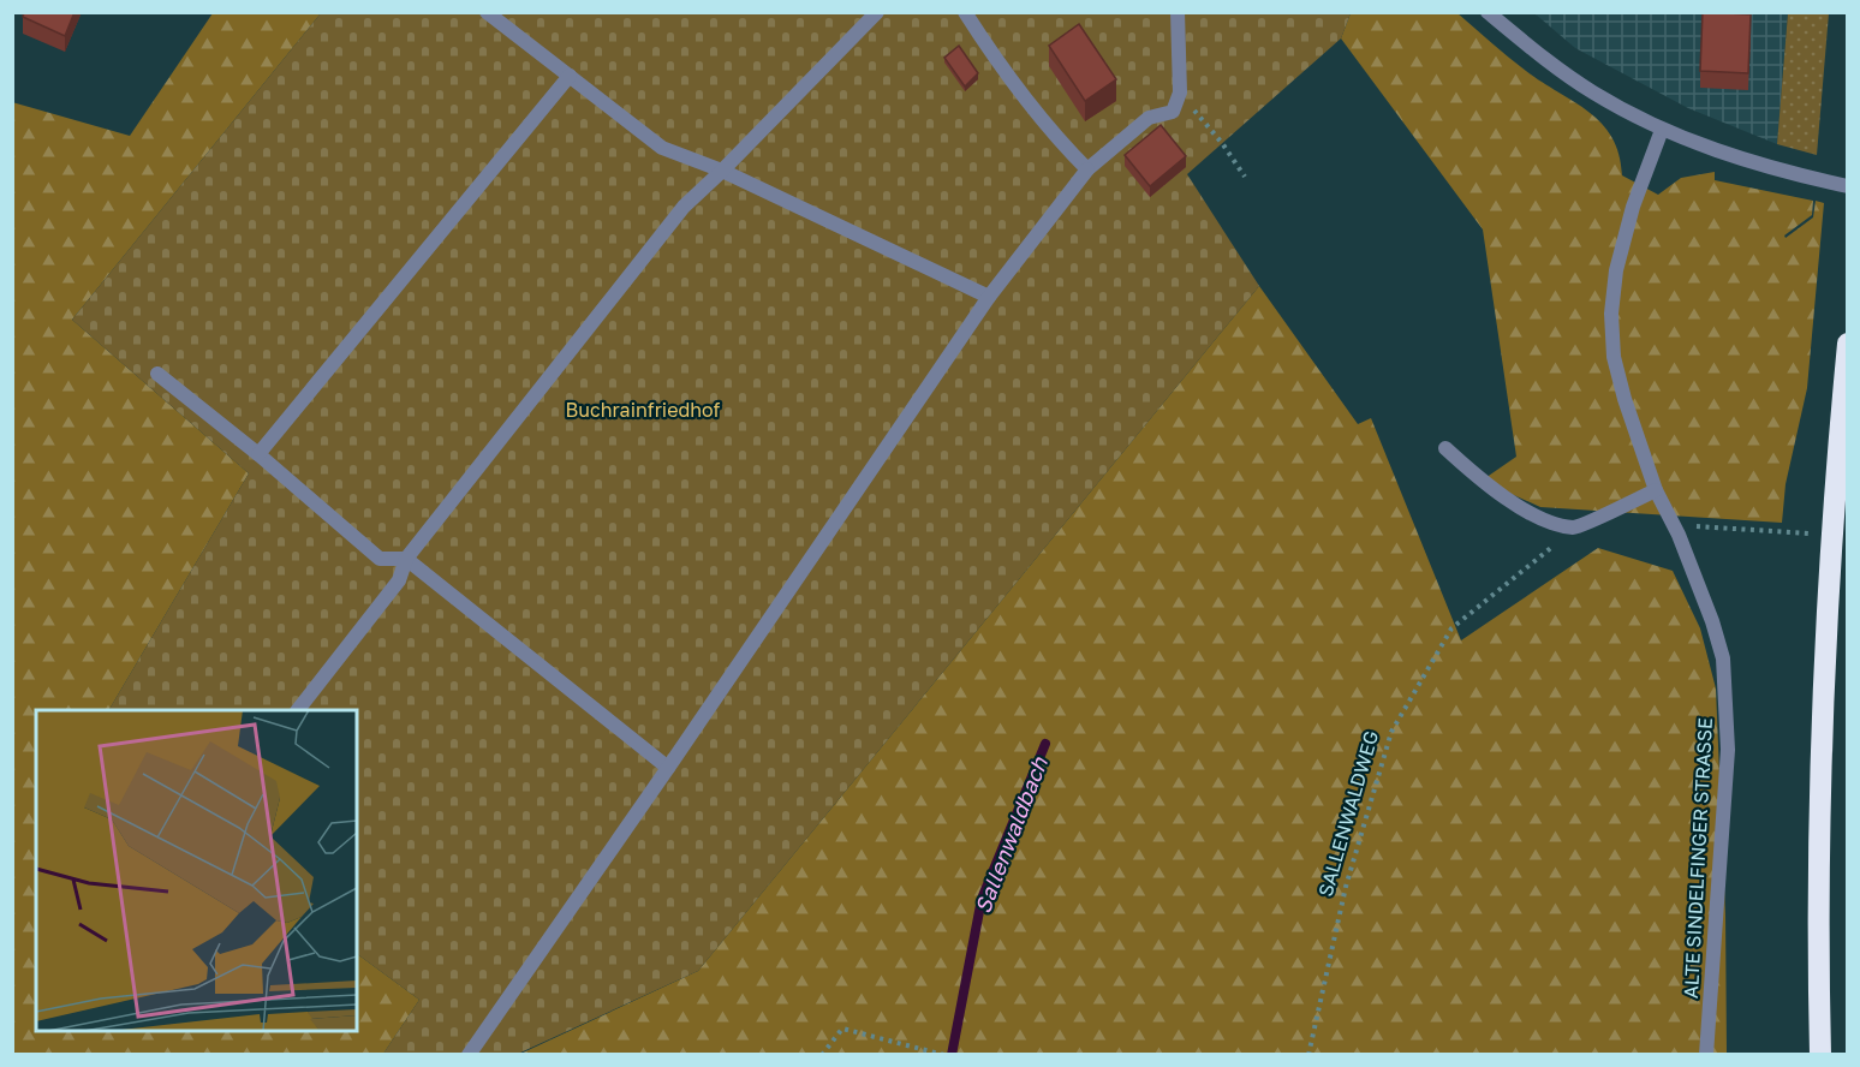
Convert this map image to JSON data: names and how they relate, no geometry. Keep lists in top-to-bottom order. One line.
{"streets":{"street":["ALTE SINDELFINGER STRASSE"],"path":["SALLENWALDWEG"]},"water":["Sallenwaldbach"],"parks":["Buchrainfriedhof"]}
